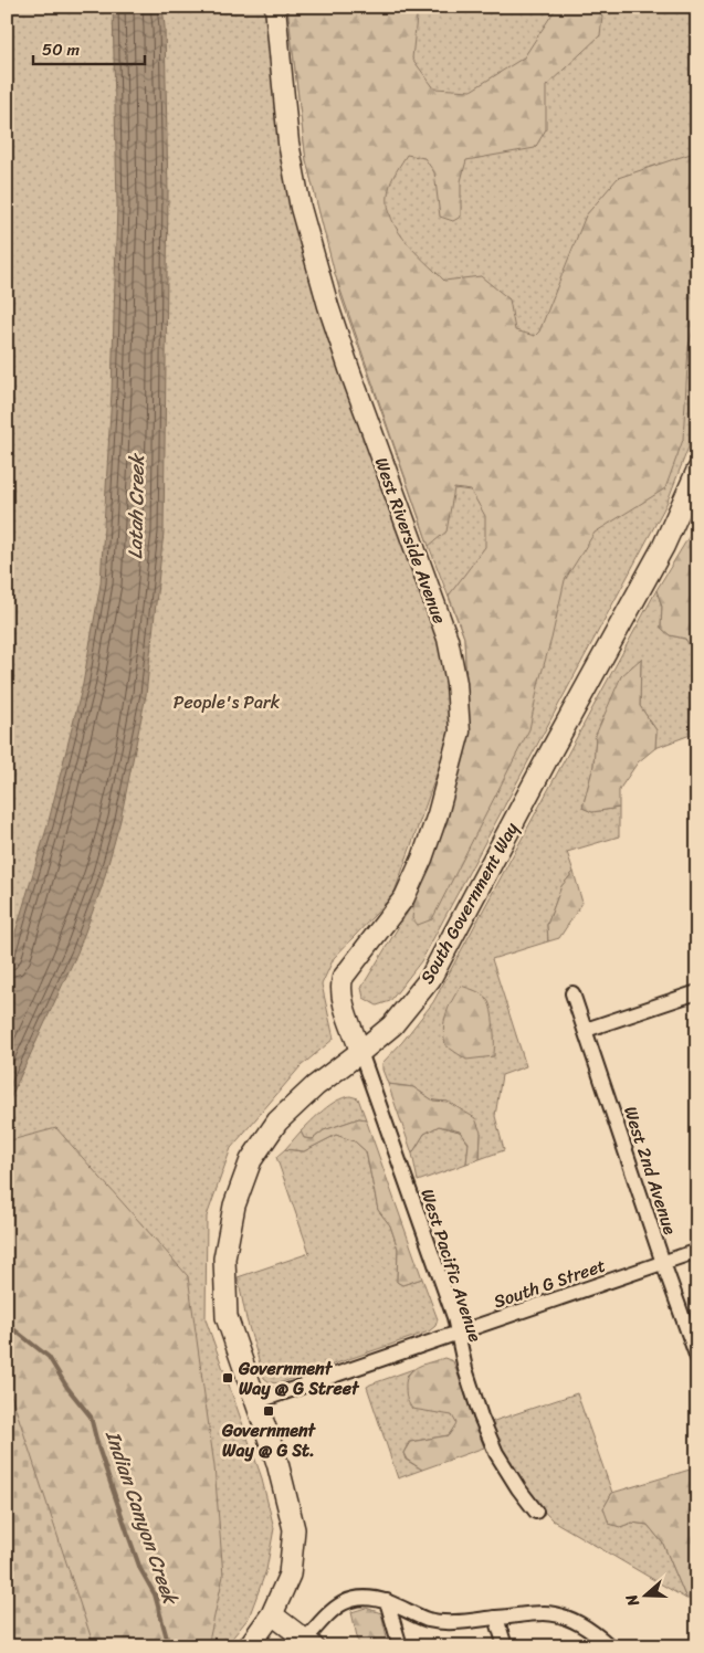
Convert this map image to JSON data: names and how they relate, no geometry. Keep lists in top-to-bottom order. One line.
{"streets":{"main road":["West Riverside Avenue","South Government Way"],"street":["West 2nd Avenue","West Pacific Avenue","South G Street"]},"crossings":[["West Riverside Avenue","South Government Way"],["West Riverside Avenue","West Pacific Avenue"],["South Government Way","West Pacific Avenue"],["South Government Way","South G Street"],["West 2nd Avenue","South G Street"],["West Pacific Avenue","South G Street"]],"water":["Latah Creek","Indian Canyon Creek"],"parks":["People's Park"],"places":{"transit":["Government Way @ G Street","Government Way @ G St."]},"scale_bar":"50 m","north":"left"}
